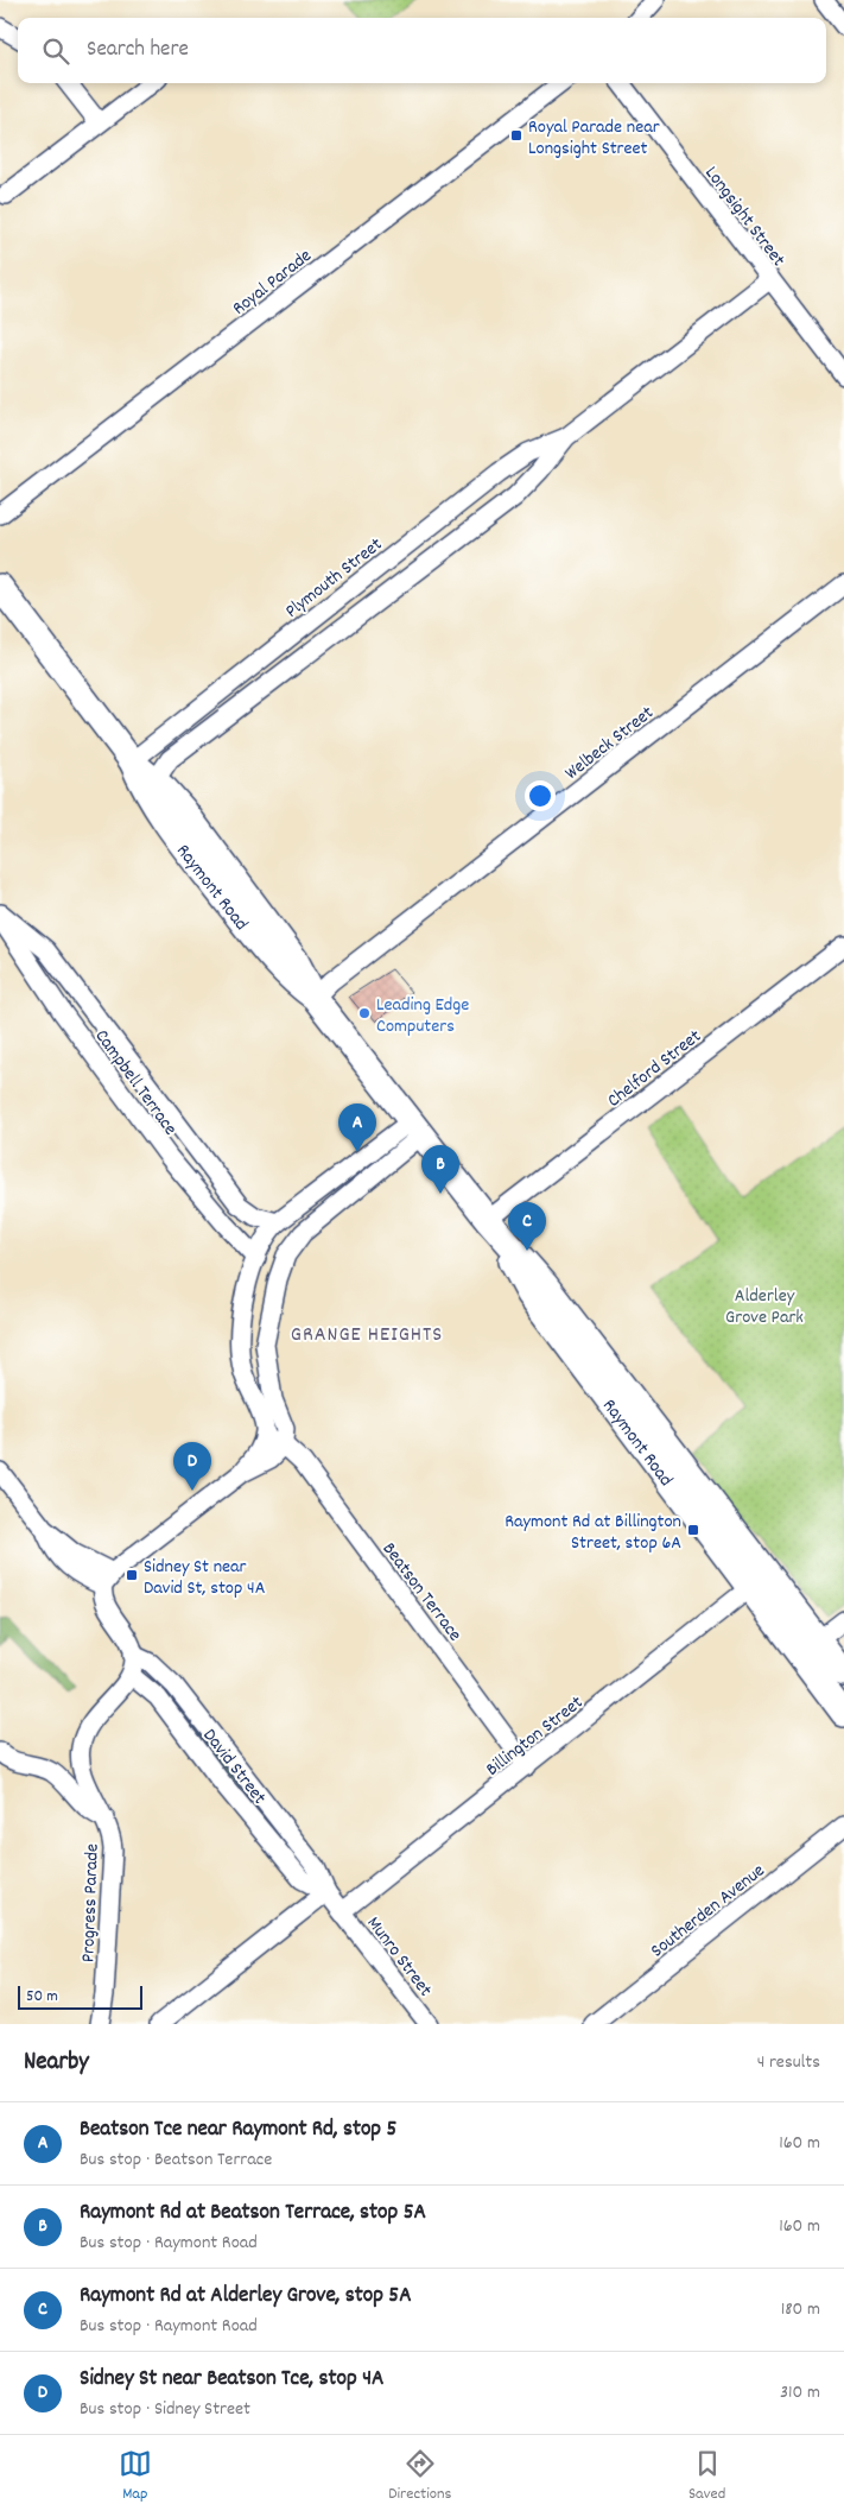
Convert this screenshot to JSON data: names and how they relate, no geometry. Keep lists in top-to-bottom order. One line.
{"streets":{"main road":["Raymont Road"],"street":["Longsight Street","Royal Parade","Plymouth Street","Welbeck Street","Chelford Street","Campbell Terrace","Beatson Terrace","Billington Street","David Street","Progress Parade","Southerden Avenue","Munro Street"]},"crossings":[["Longsight Street","Plymouth Street"],["Plymouth Street","Raymont Road"],["Welbeck Street","Raymont Road"],["Raymont Road","Chelford Street"],["Raymont Road","Billington Street"],["Beatson Terrace","Billington Street"],["Billington Street","David Street"],["Billington Street","Munro Street"],["David Street","Progress Parade"],["David Street","Munro Street"]],"districts":["GRANGE HEIGHTS"],"parks":["Alderley Grove Park"],"places":{"transit":["Royal Parade near Longsight Street","Raymont Rd at Billington Street, stop 6A","Sidney St near David St, stop 4A"],"other":["Leading Edge Computers"]},"scale_bar":"50 m","page":{"search":"Search here","pins":["A","B","C","D"],"scale":"50 m","heading":["Nearby","4 results"],"list":[{"mark":"A","name":"Beatson Tce near Raymont Rd, stop 5","note":"Bus stop · Beatson Terrace","value":"160 m"},{"mark":"B","name":"Raymont Rd at Beatson Terrace, stop 5A","note":"Bus stop · Raymont Road","value":"160 m"},{"mark":"C","name":"Raymont Rd at Alderley Grove, stop 5A","note":"Bus stop · Raymont Road","value":"180 m"},{"mark":"D","name":"Sidney St near Beatson Tce, stop 4A","note":"Bus stop · Sidney Street","value":"310 m"}],"nav":["Map","Directions","Saved"]}}
